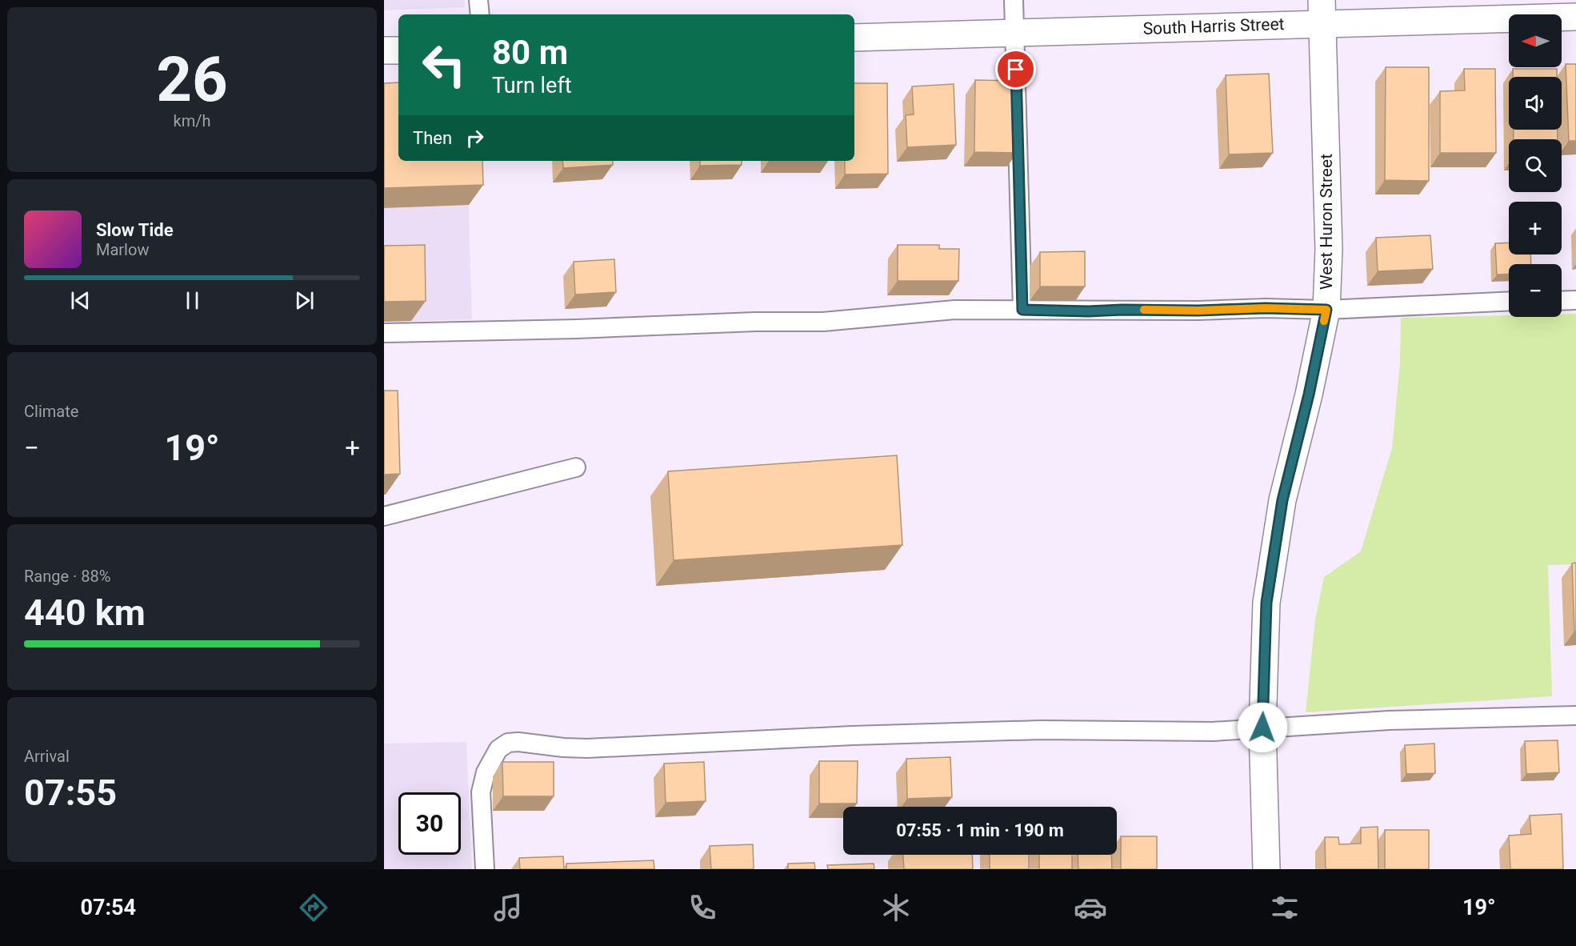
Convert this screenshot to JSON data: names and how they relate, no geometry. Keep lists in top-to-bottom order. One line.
{"streets":{"street":["South Harris Street","West Huron Street"]},"crossings":[["South Harris Street","West Huron Street"]],"north":"left","page":{"tile":[["26","km/h"],"Climate",["Range · 88%","440 km"],["Arrival","07:55"]],"map_buttons":["+","−"],"turn":["80 m","Turn left"],"then":"Then","song":["Slow Tide","Marlow"],"heat":["−","19°","+"],"limit":"30","trip":"07:55 · 1 min · 190 m","tabs":["07:54","19°"]}}
